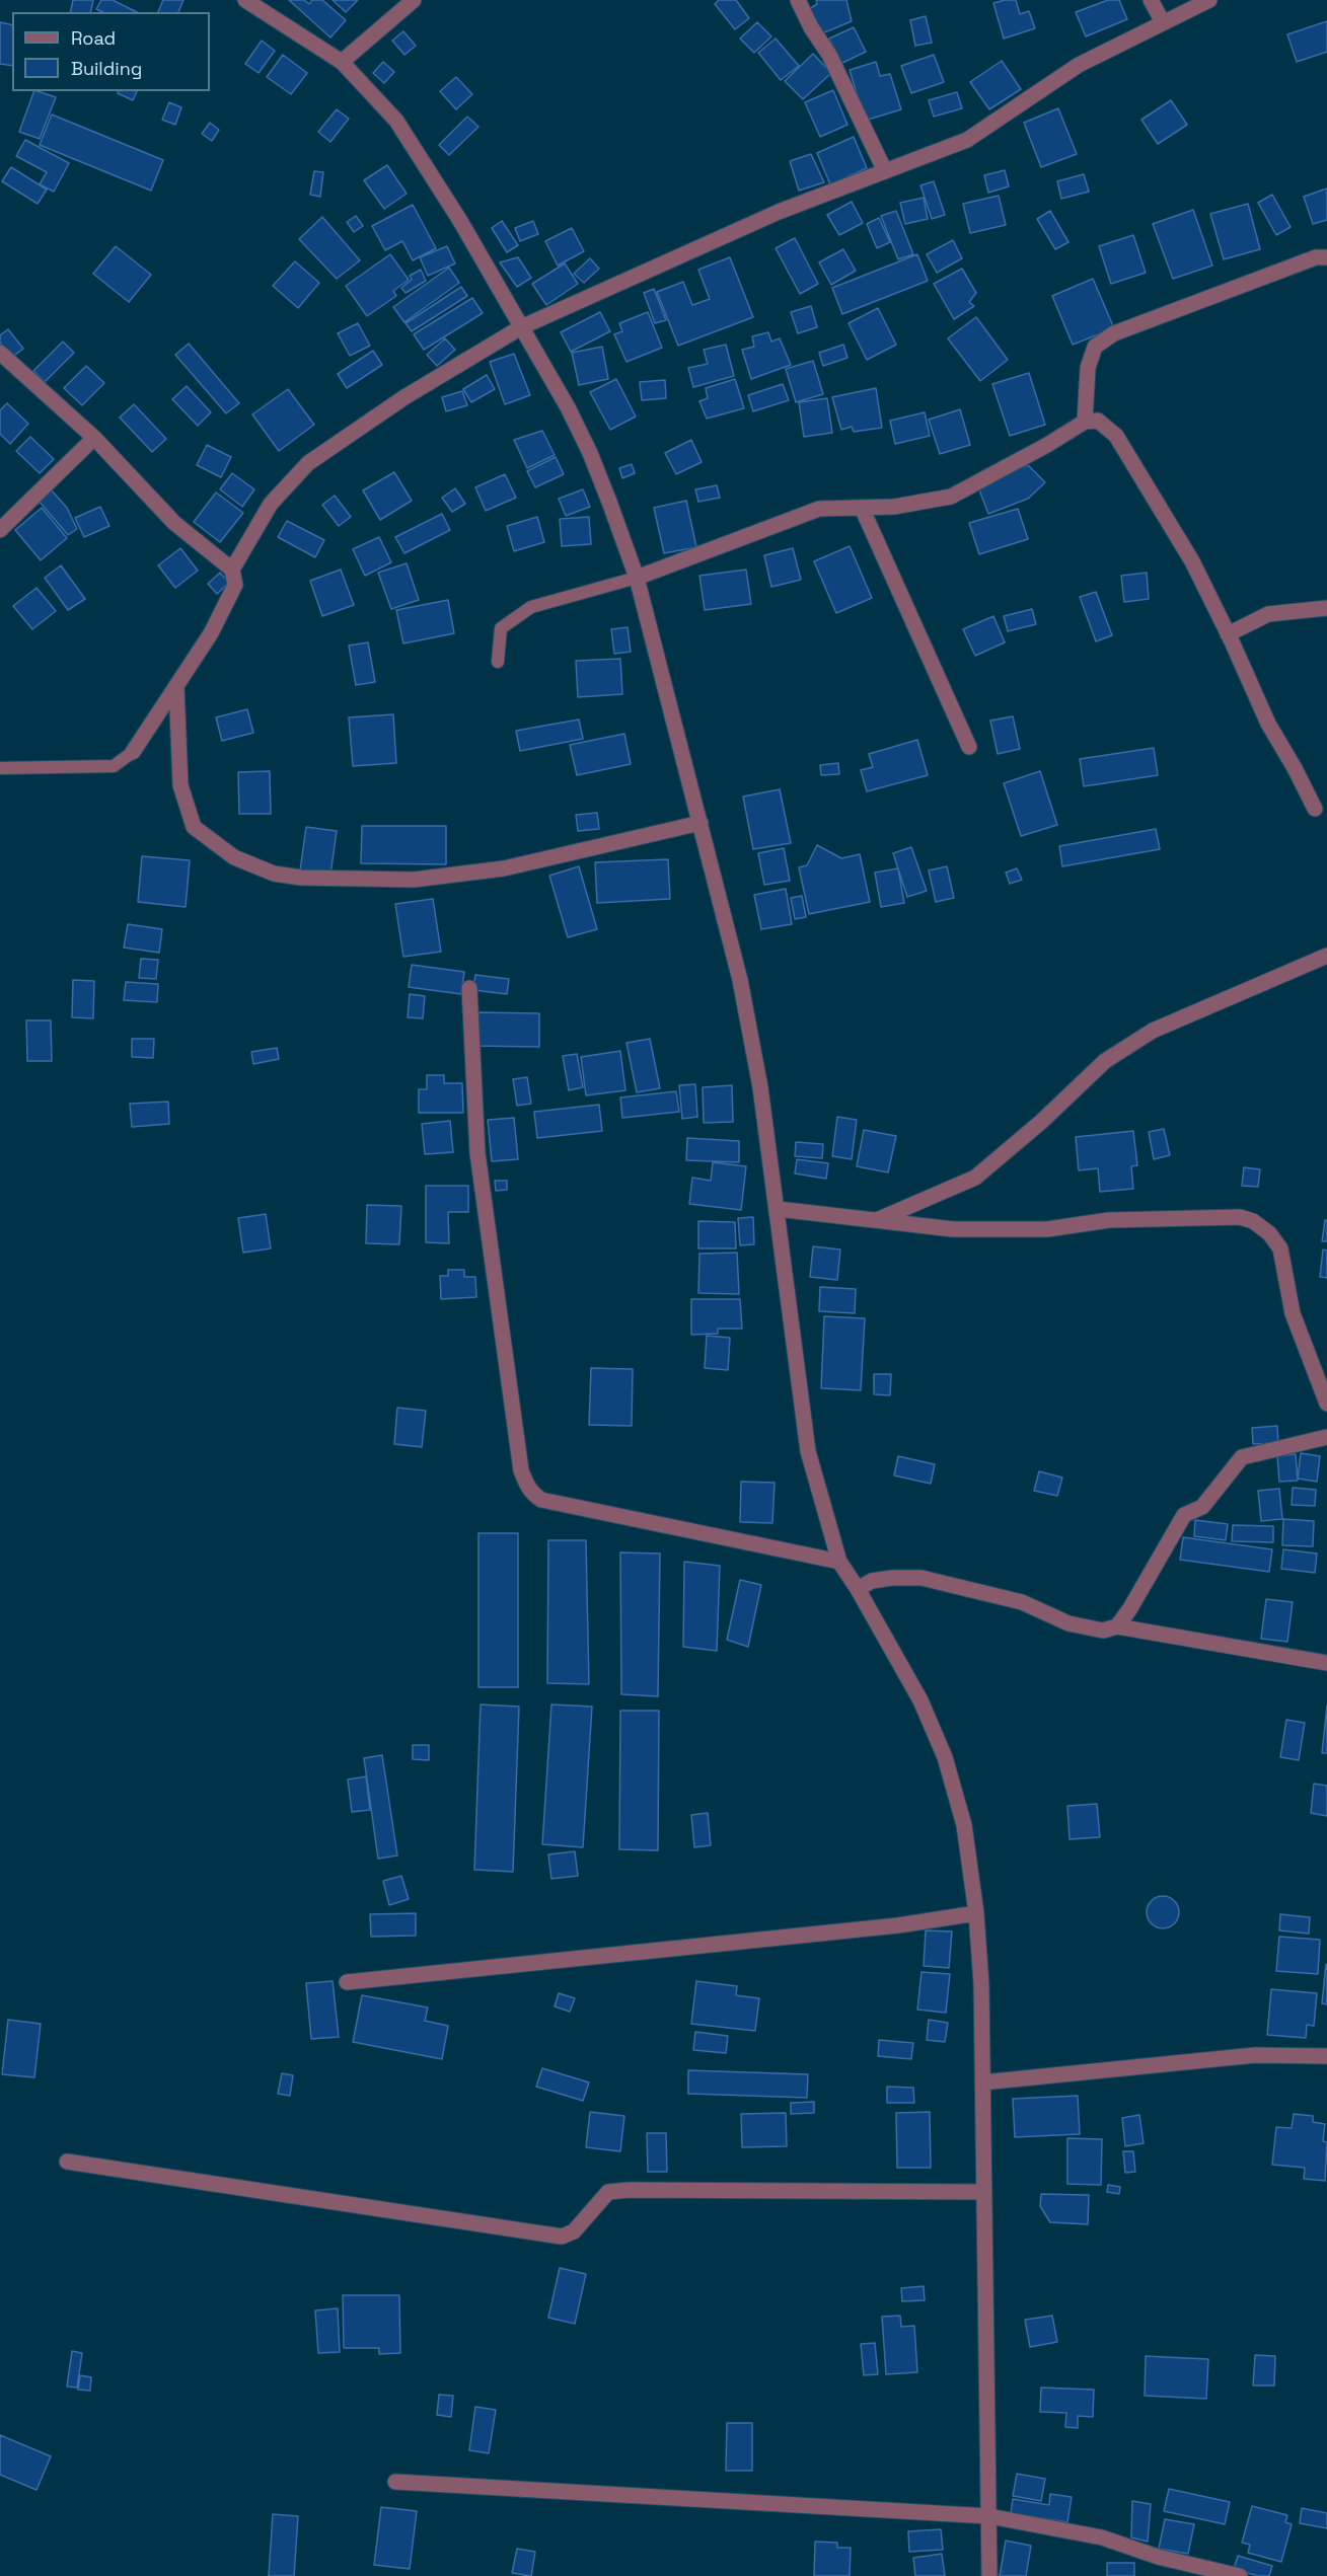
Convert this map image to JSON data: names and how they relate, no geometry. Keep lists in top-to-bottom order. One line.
{"legend":["Road","Building"]}
